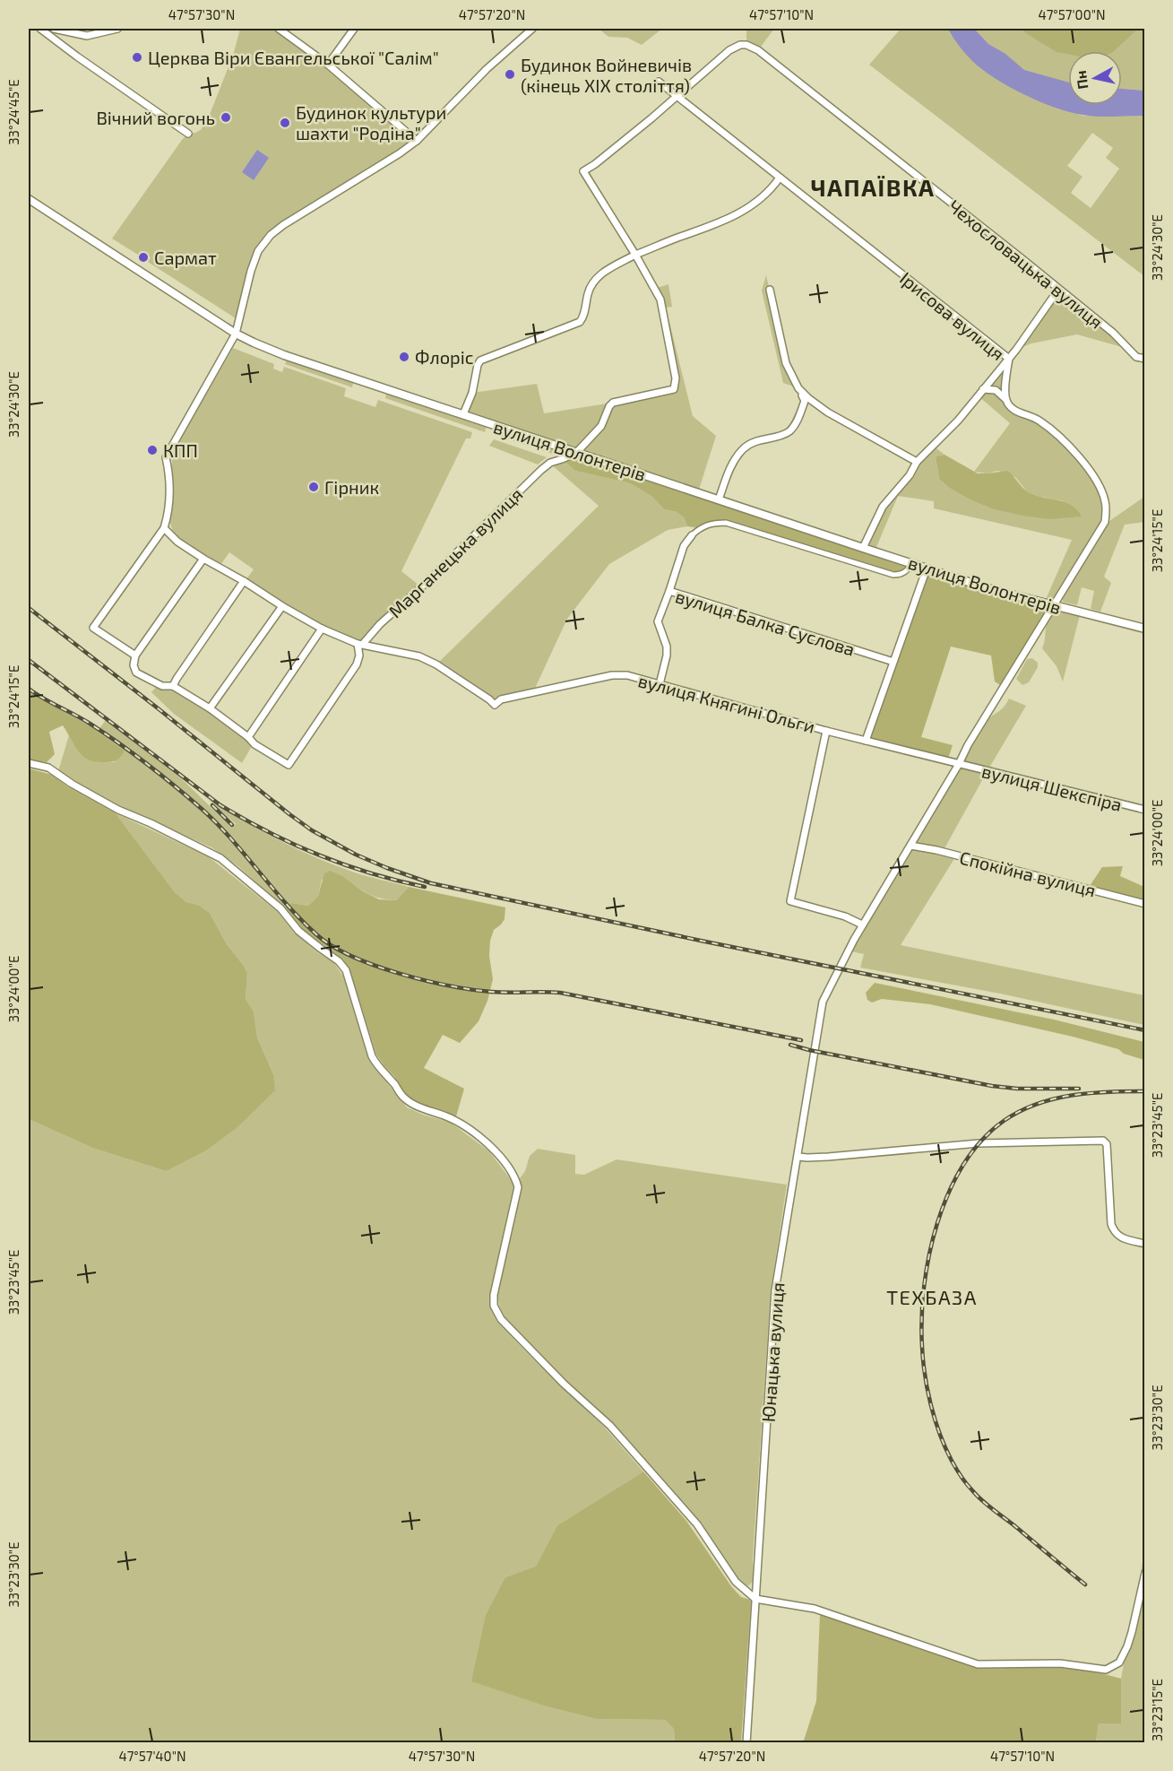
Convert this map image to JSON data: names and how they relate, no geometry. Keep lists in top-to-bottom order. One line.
{"streets":{"street":["Чехословацька вулиця","Ірисова вулиця","вулиця Волонтерів","Марганецька вулиця","вулиця Балка Суслова","вулиця Княгині Ольги","вулиця Шекспіра","Спокійна вулиця","Юнацька вулиця"]},"crossings":[["Чехословацька вулиця","Ірисова вулиця"],["вулиця Волонтерів","Марганецька вулиця"],["вулиця Волонтерів","Юнацька вулиця"],["Марганецька вулиця","вулиця Княгині Ольги"],["вулиця Балка Суслова","вулиця Княгині Ольги"],["вулиця Княгині Ольги","вулиця Шекспіра"],["вулиця Княгині Ольги","Юнацька вулиця"],["вулиця Шекспіра","Юнацька вулиця"],["Спокійна вулиця","Юнацька вулиця"]],"districts":["ЧАПАЇВКА","ТЕХБАЗА"],"places":["Церква Віри Євангельської \"Салім\"","Будинок Войневичів (кінець ХІХ століття)","Вічний вогонь","Будинок культури шахти \"Родіна\"","Сармат","Флоріс","КПП","Гірник"],"north":"left","coordinates":["47°57'30\"N","47°57'20\"N","47°57'10\"N","47°57'00\"N","33°24'45\"E","33°24'30\"E","33°24'15\"E","33°24'00\"E","33°23'45\"E","33°23'30\"E","33°23'15\"E","47°57'40\"N"]}
